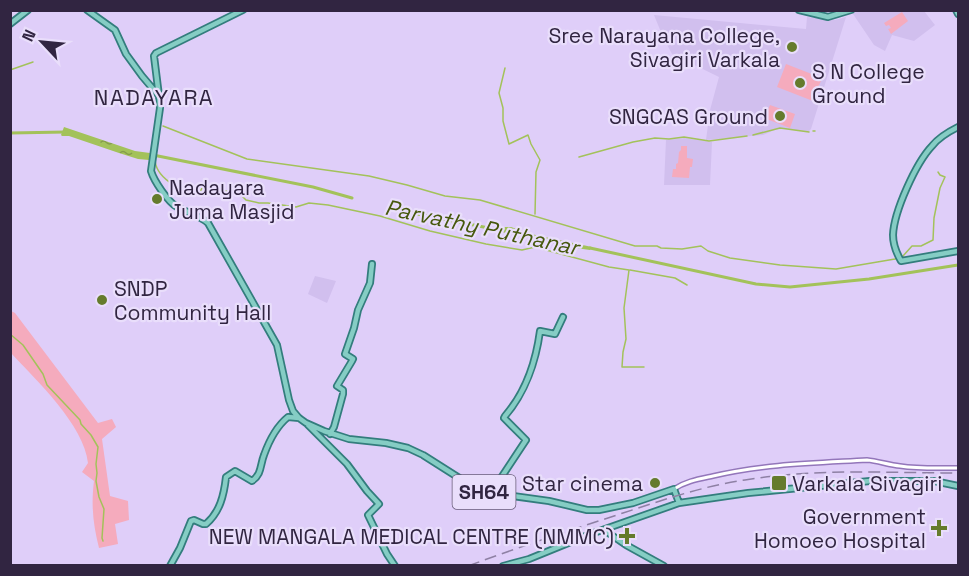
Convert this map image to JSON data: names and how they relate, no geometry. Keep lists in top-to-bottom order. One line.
{"streets":{"main road":["SH64"]},"districts":["NADAYARA"],"water":["Parvathy Puthanar"],"places":{"other":["Sree Narayana College, Sivagiri Varkala","S N College Ground","SNGCAS Ground","Nadayara Juma Masjid","SNDP Community Hall","Star cinema"],"transit":["Varkala Sivagiri"],"health":["Government Homoeo Hospital","NEW MANGALA MEDICAL CENTRE (NMMC)"]},"north":"top left"}
